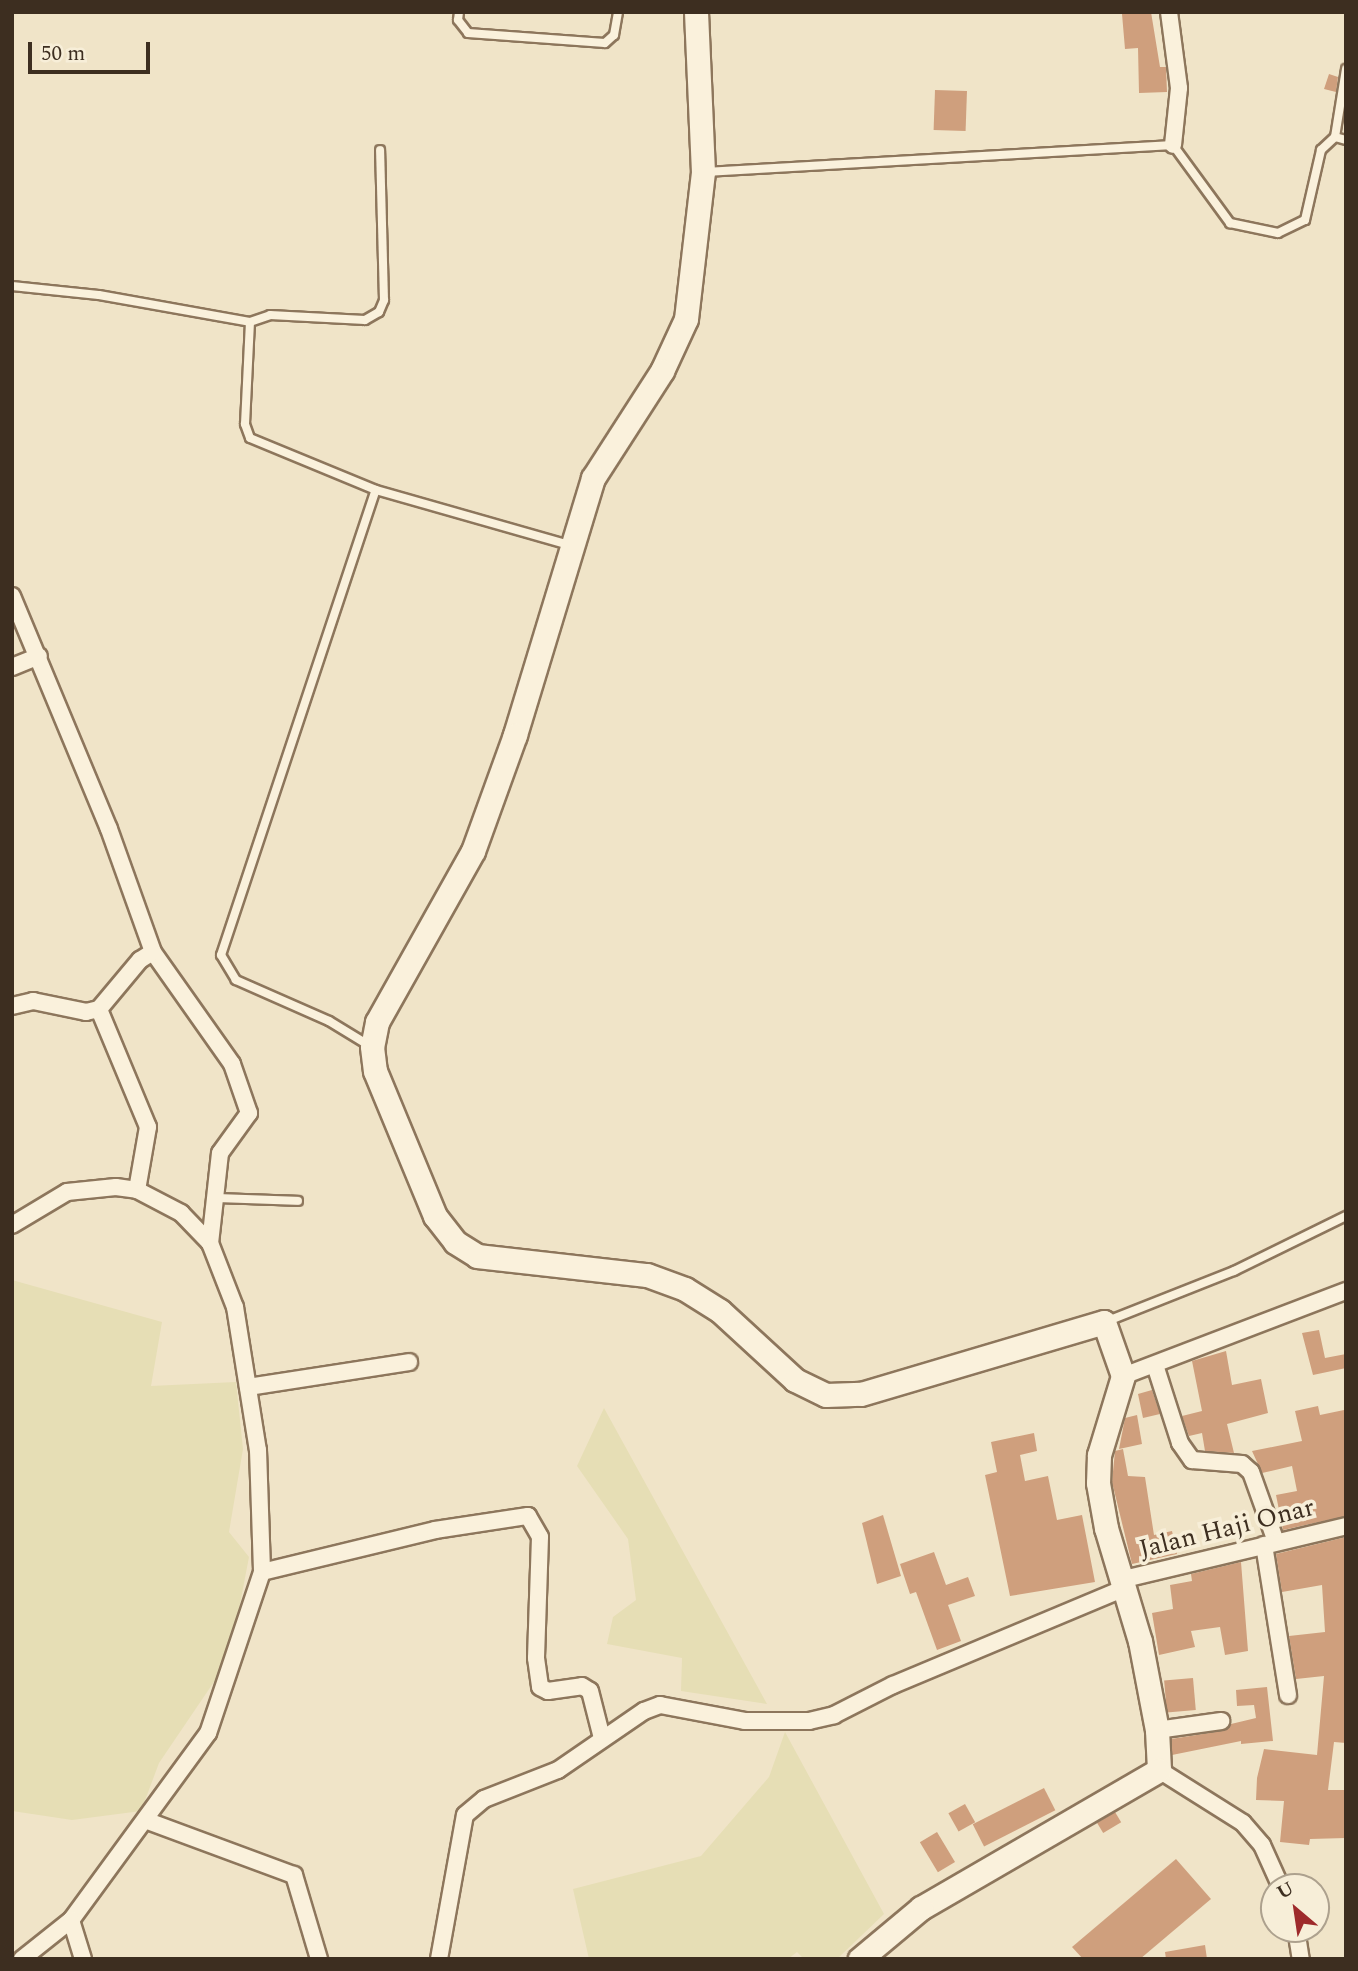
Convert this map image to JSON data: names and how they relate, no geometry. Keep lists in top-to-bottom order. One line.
{"streets":{"street":["Jalan Haji Onar"]},"scale_bar":"50 m","north":"top left"}
